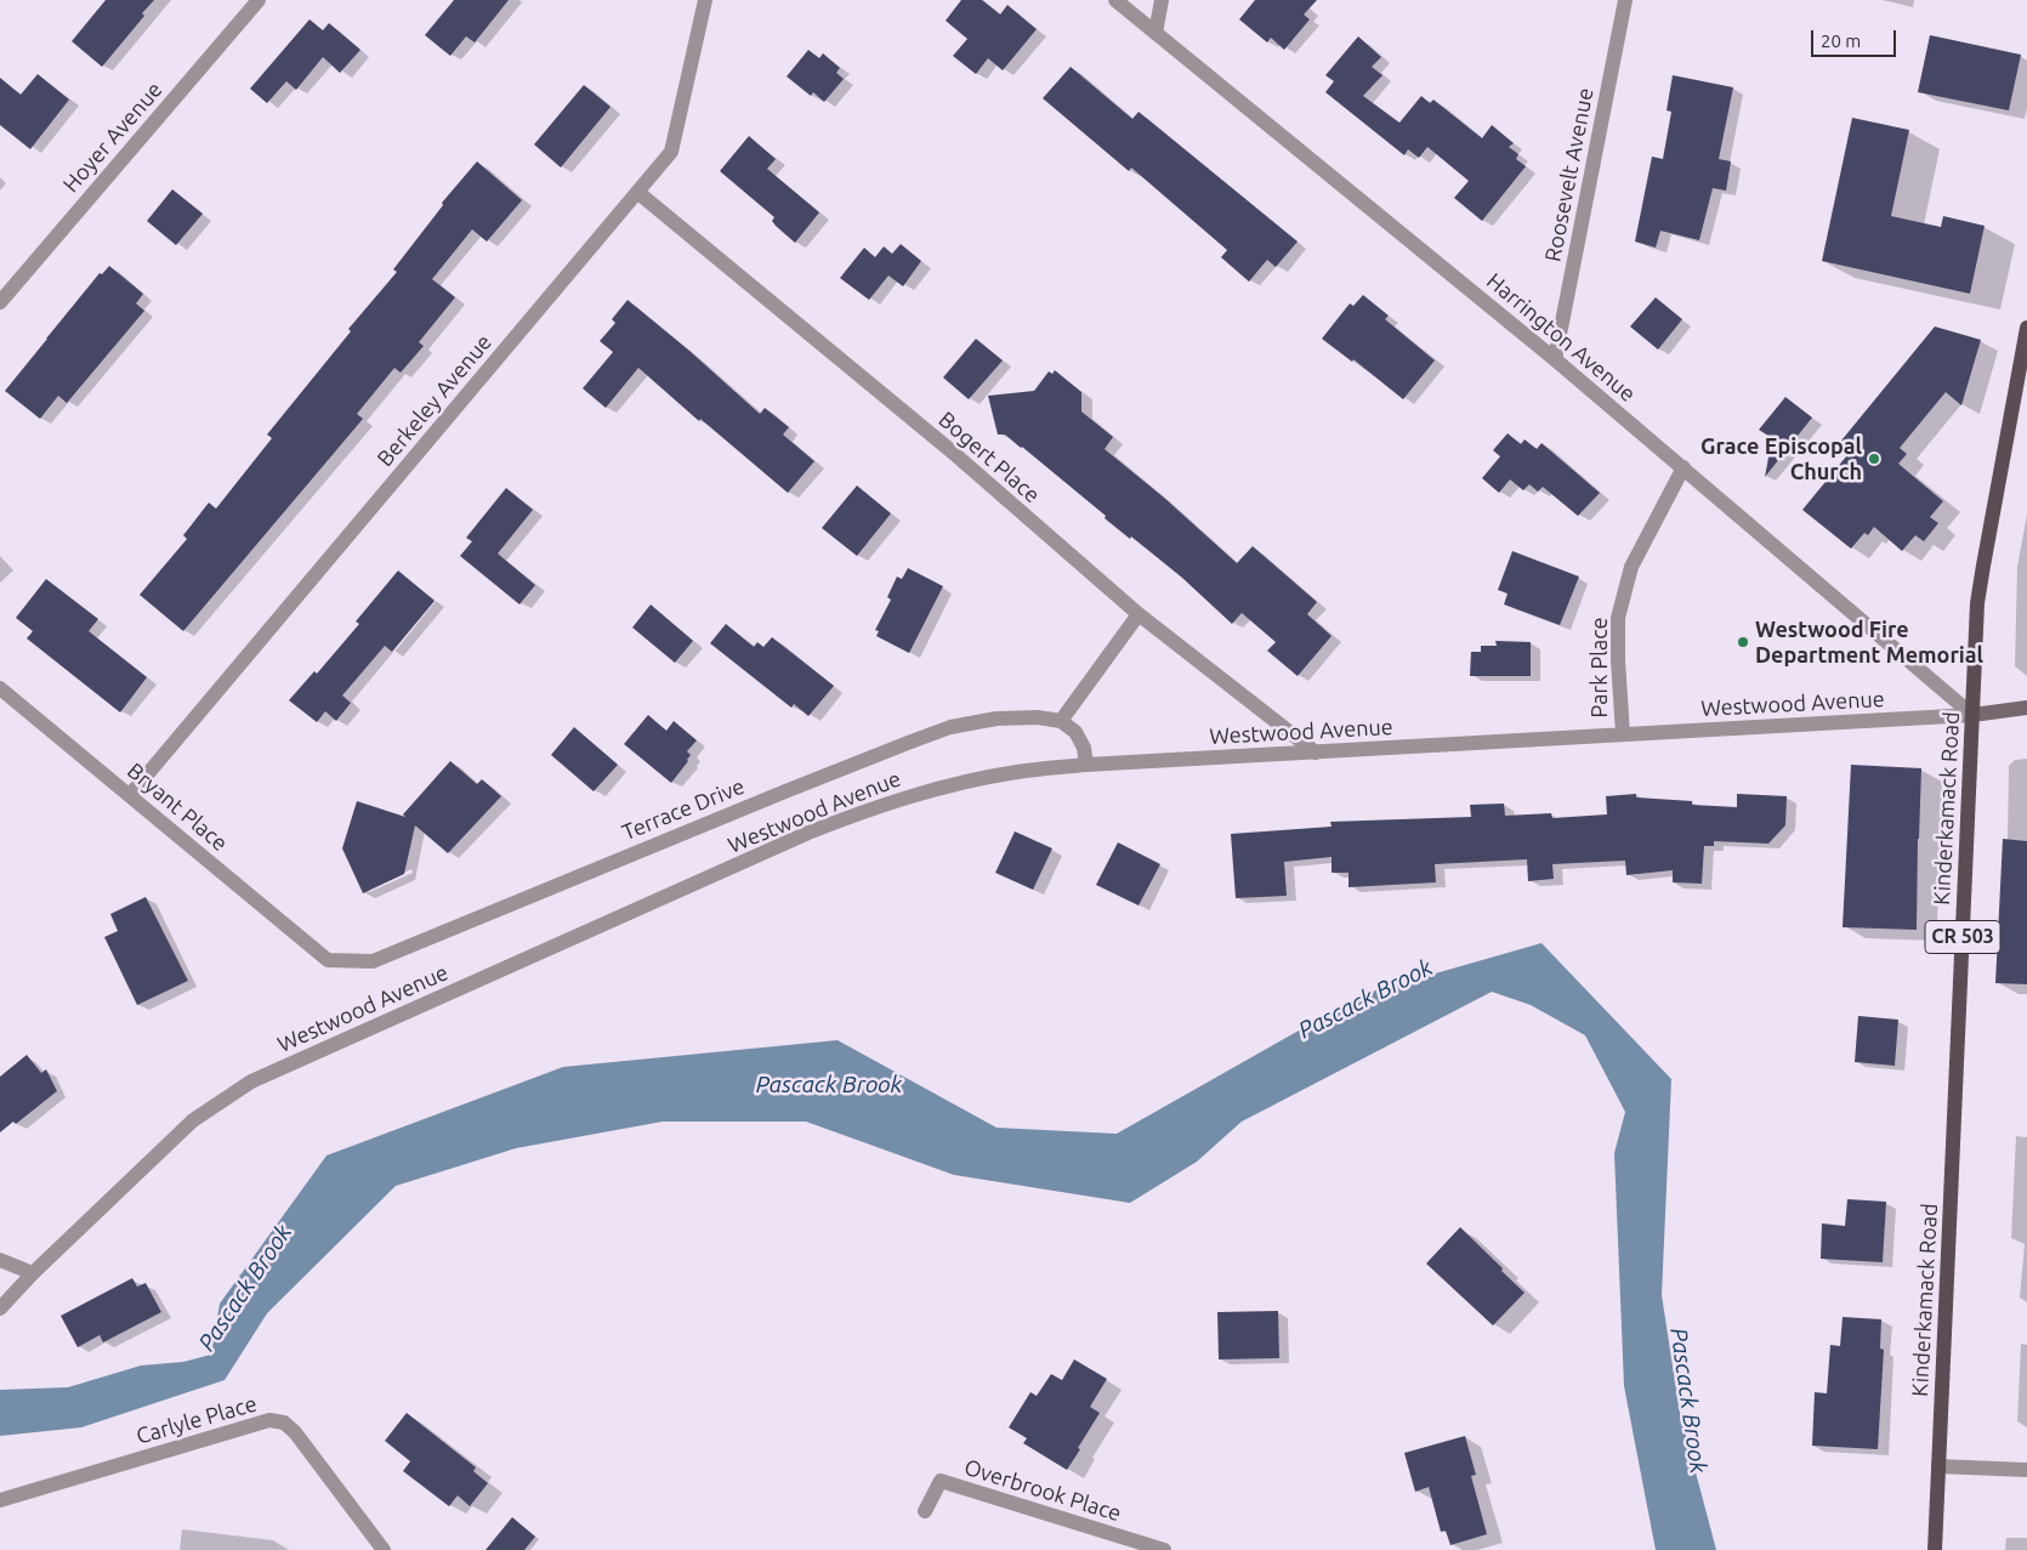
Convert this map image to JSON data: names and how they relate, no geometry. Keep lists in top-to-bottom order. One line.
{"streets":{"main road":["Westwood Avenue","Kinderkamack Road","CR 503"],"street":["Hoyer Avenue","Roosevelt Avenue","Harrington Avenue","Berkeley Avenue","Bogert Place","Park Place","Bryant Place","Terrace Drive","Carlyle Place","Overbrook Place"]},"crossings":[["Roosevelt Avenue","Harrington Avenue"],["Harrington Avenue","Park Place"],["Harrington Avenue","Westwood Avenue"],["Harrington Avenue","Kinderkamack Road"],["Berkeley Avenue","Bogert Place"],["Berkeley Avenue","Bryant Place"],["Bogert Place","Westwood Avenue"],["Park Place","Westwood Avenue"],["Westwood Avenue","Kinderkamack Road"],["Bryant Place","Terrace Drive"]],"water":["Pascack Brook"],"places":["Grace Episcopal Church","Westwood Fire Department Memorial"],"scale_bar":"20 m"}
